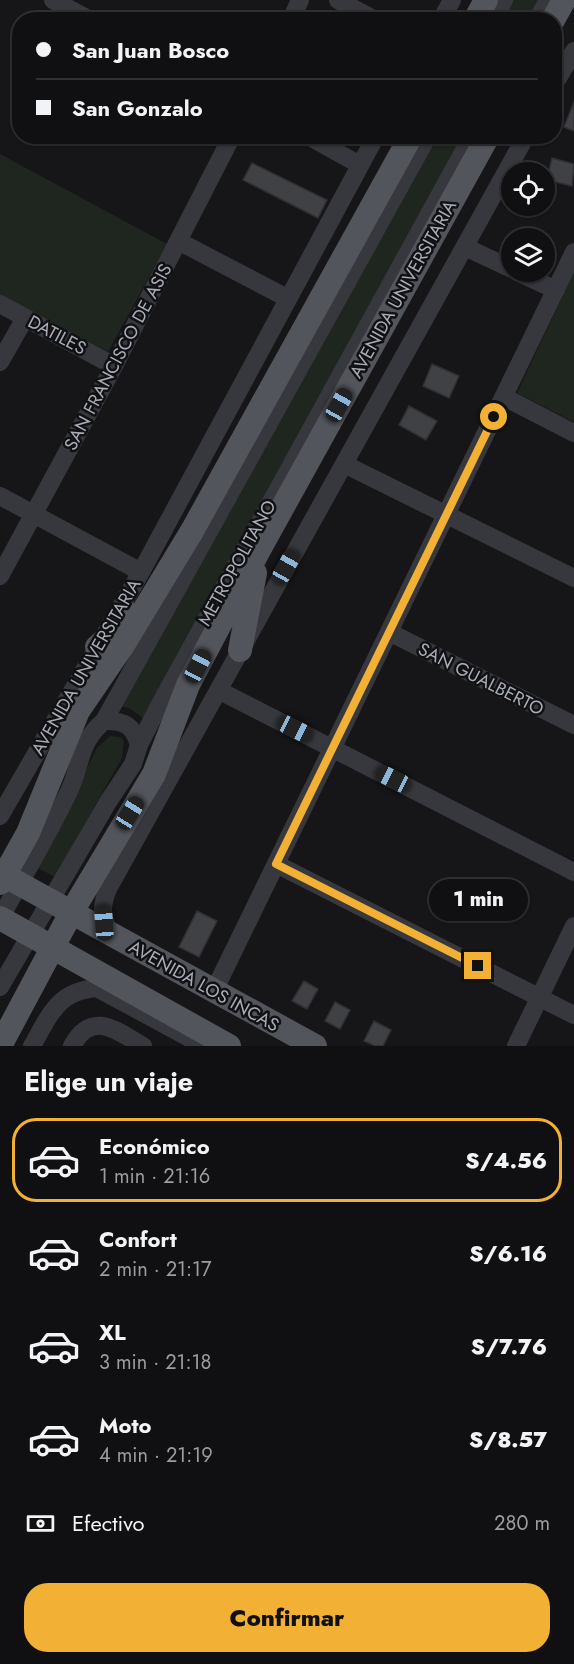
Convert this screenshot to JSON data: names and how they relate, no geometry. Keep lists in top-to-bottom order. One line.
{"streets":{"main road":["AVENIDA UNIVERSITARIA","AVENIDA LOS INCAS"],"street":["DATILES","SAN FRANCISCO DE ASIS","METROPOLITANO","SAN GUALBERTO"]},"crossings":[["AVENIDA UNIVERSITARIA","AVENIDA LOS INCAS"],["DATILES","SAN FRANCISCO DE ASIS"],["METROPOLITANO","AVENIDA LOS INCAS"]],"page":{"banner":["San Juan Bosco","San Gonzalo"],"bubble":"1 min","heading":"Elige un viaje","list":[{"name":"Económico","note":"1 min · 21:16","value":"S/4.56"},{"name":"Confort","note":"2 min · 21:17","value":"S/6.16"},{"name":"XL","note":"3 min · 21:18","value":"S/7.76"},{"name":"Moto","note":"4 min · 21:19","value":"S/8.57"}],"pay":["Efectivo","280 m"],"buttons":"Confirmar"}}
